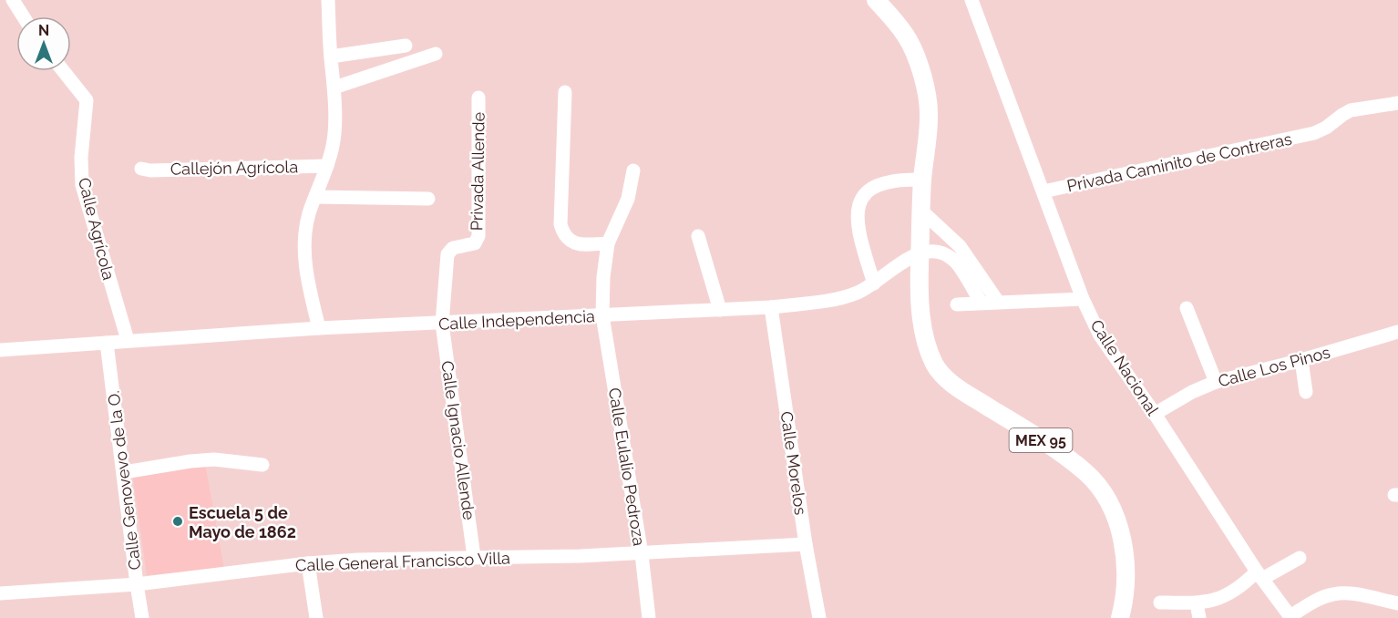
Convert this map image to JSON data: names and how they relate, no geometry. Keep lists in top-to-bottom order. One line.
{"streets":{"main road":["MEX 95"],"street":["Privada Caminito de Contreras","Callejón Agrícola","Privada Allende","Calle Agrícola","Calle Independencia","Calle Los Pinos","Calle Nacional","Calle Ignacio Allende","Calle Morelos","Calle Eulalio Pedroza","Calle Genovevo de la O.","Calle General Francisco Villa"]},"crossings":[["Privada Caminito de Contreras","Calle Nacional"],["Privada Allende","Calle Independencia"],["Privada Allende","Calle Ignacio Allende"],["Calle Agrícola","Calle Independencia"],["Calle Independencia","Calle Ignacio Allende"],["Calle Independencia","Calle Morelos"],["Calle Independencia","Calle Eulalio Pedroza"],["Calle Independencia","Calle Genovevo de la O."],["Calle Los Pinos","Calle Nacional"],["Calle Ignacio Allende","Calle General Francisco Villa"],["Calle Morelos","Calle General Francisco Villa"],["Calle Eulalio Pedroza","Calle General Francisco Villa"],["Calle Genovevo de la O.","Calle General Francisco Villa"]],"places":["Escuela 5 de Mayo de 1862"],"north":"top"}
